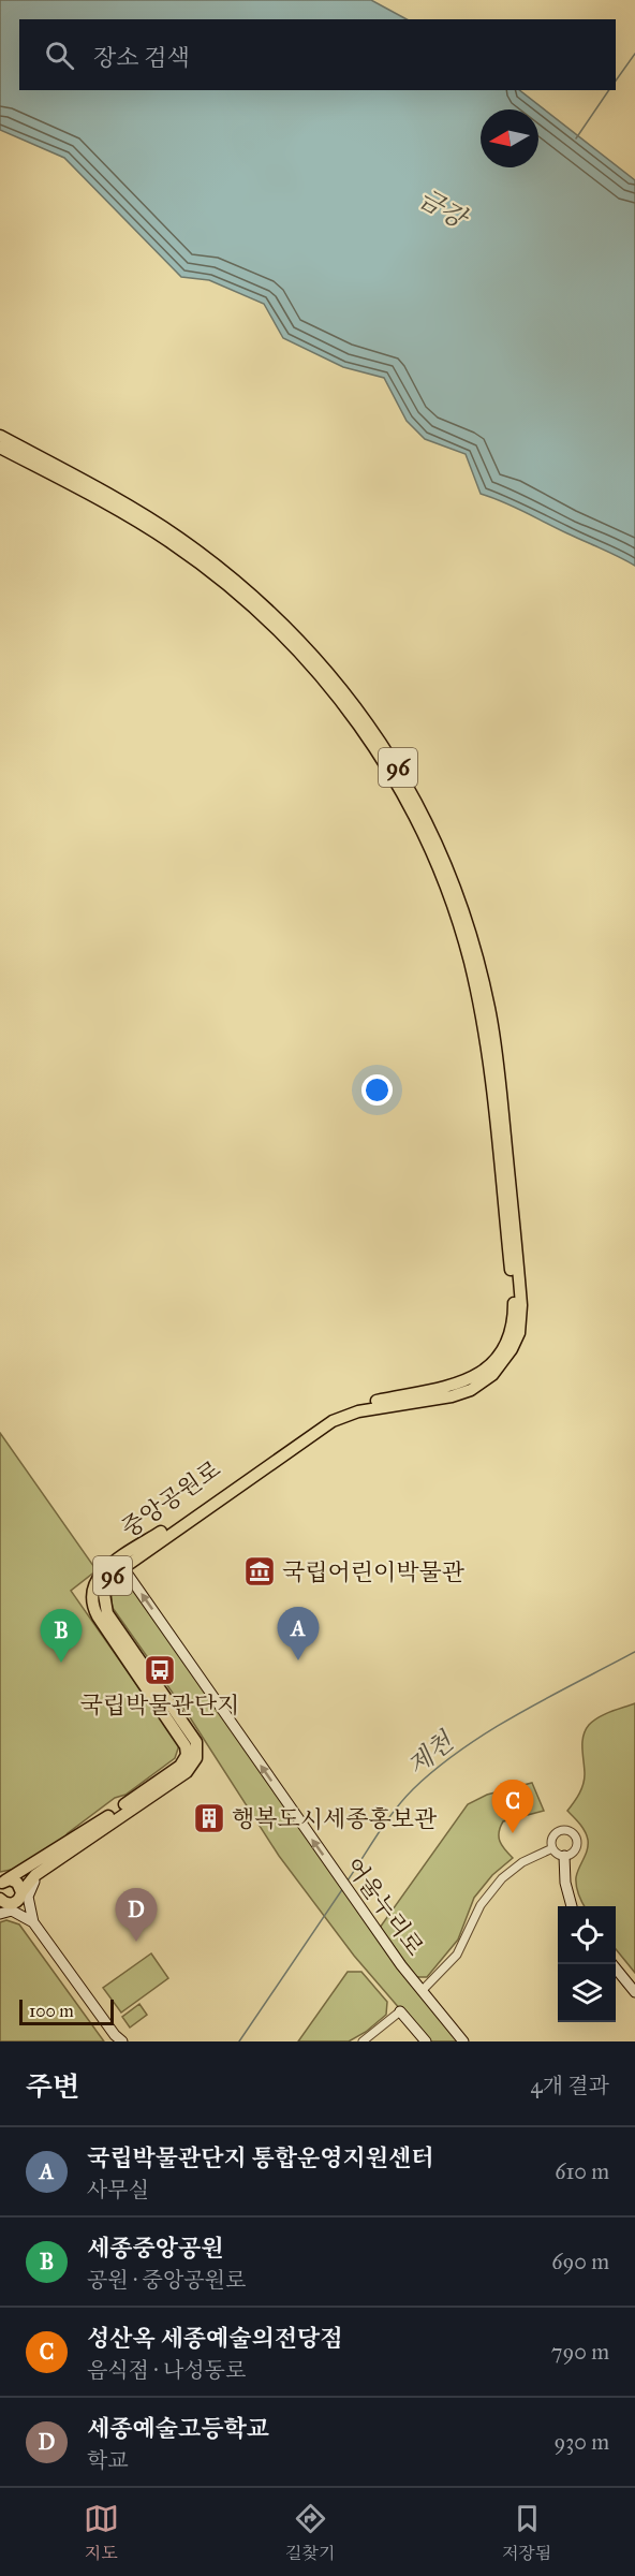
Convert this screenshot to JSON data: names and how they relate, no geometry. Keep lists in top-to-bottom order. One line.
{"streets":{"main road":["96","중앙공원로"],"street":["어울누리로"]},"crossings":[["96","중앙공원로"],["중앙공원로","어울누리로"]],"one_way":["어울누리로"],"water":["금강","제천"],"places":{"museum":["국립어린이박물관"],"bus stop":["국립박물관단지"],"building":["행복도시세종홍보관"]},"scale_bar":"100 m","north":"left","page":{"search":"장소 검색","pins":["A","B","C","D"],"scale":"100 m","heading":["주변","4개 결과"],"list":[{"mark":"A","name":"국립박물관단지 통합운영지원센터","note":"사무실","value":"610 m"},{"mark":"B","name":"세종중앙공원","note":"공원 · 중앙공원로","value":"690 m"},{"mark":"C","name":"성산옥 세종예술의전당점","note":"음식점 · 나성동로","value":"790 m"},{"mark":"D","name":"세종예술고등학교","note":"학교","value":"930 m"}],"nav":["지도","길찾기","저장됨"]}}
